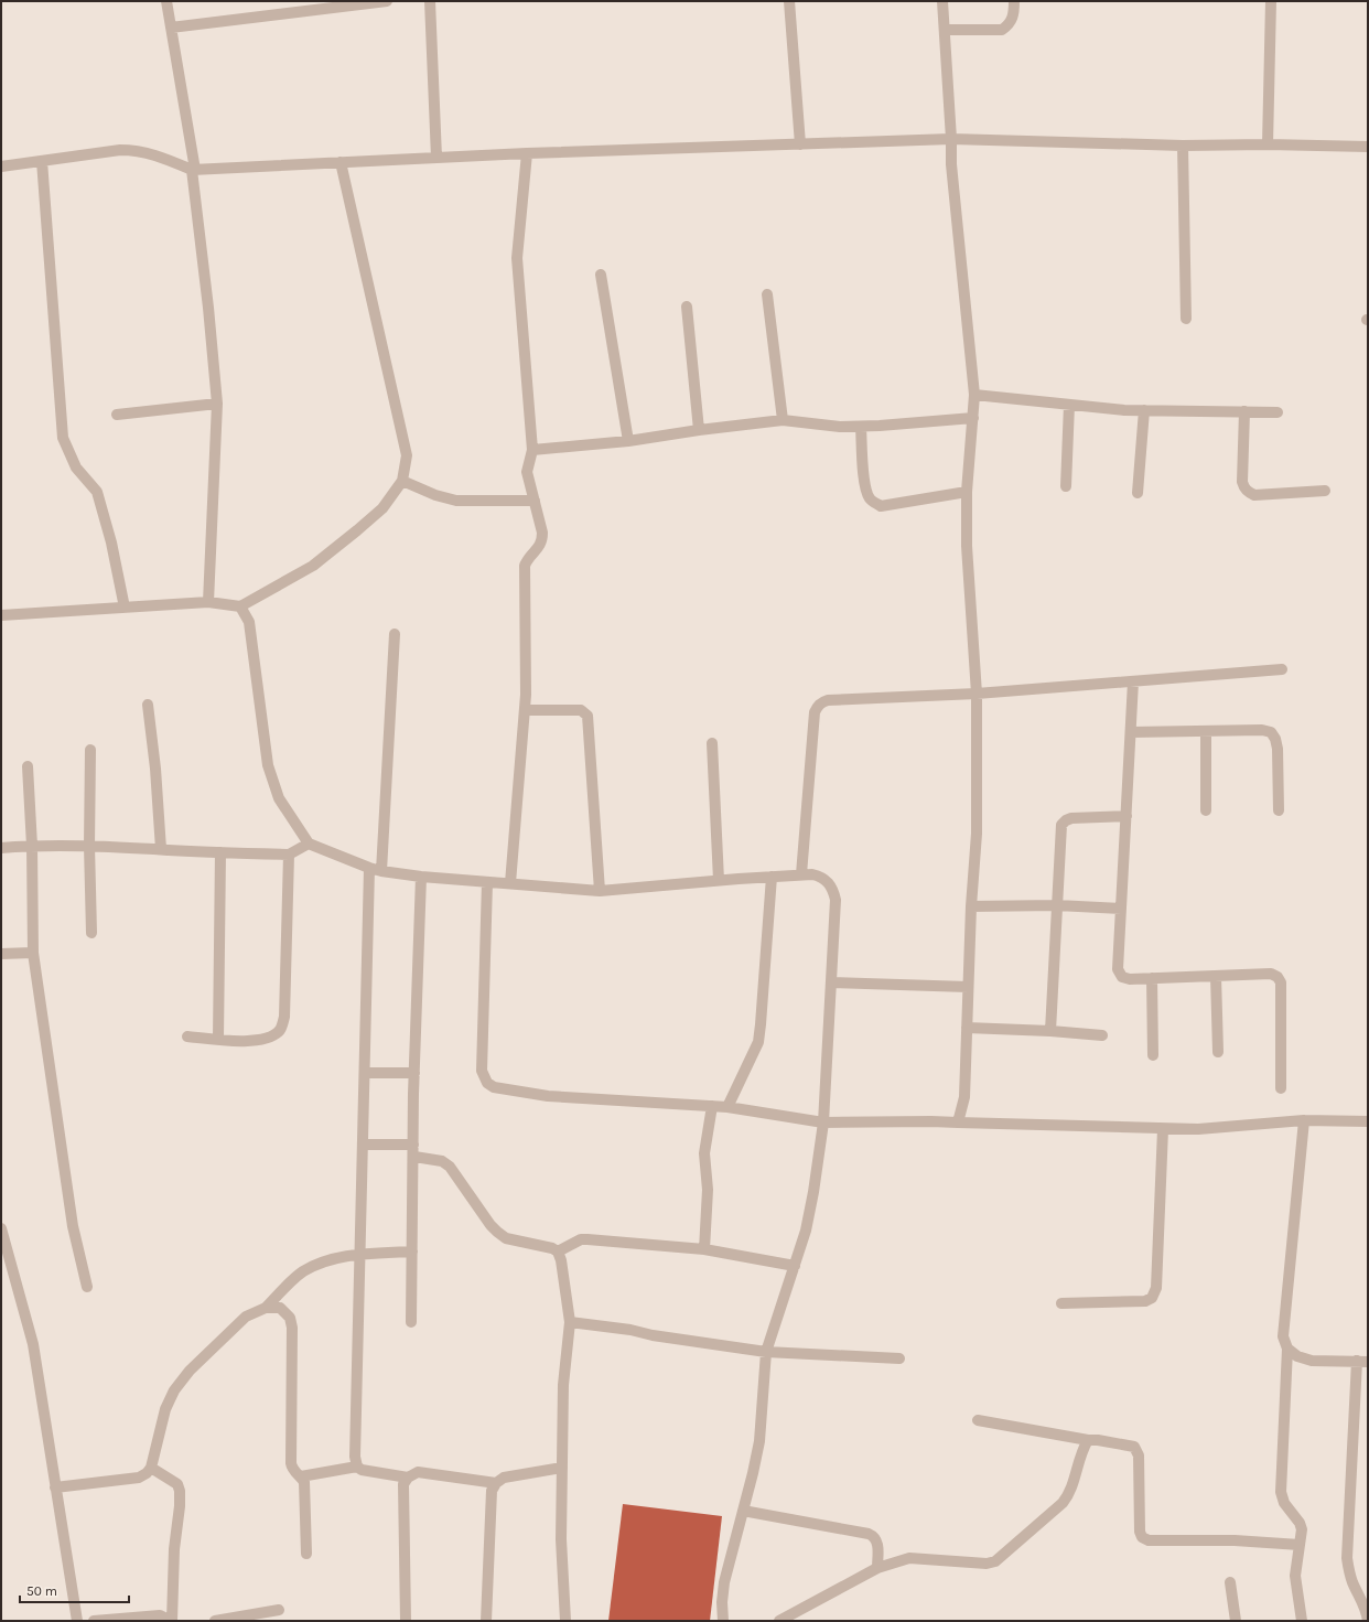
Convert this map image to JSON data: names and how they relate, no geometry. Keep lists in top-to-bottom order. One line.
{"scale_bar":"50 m"}
